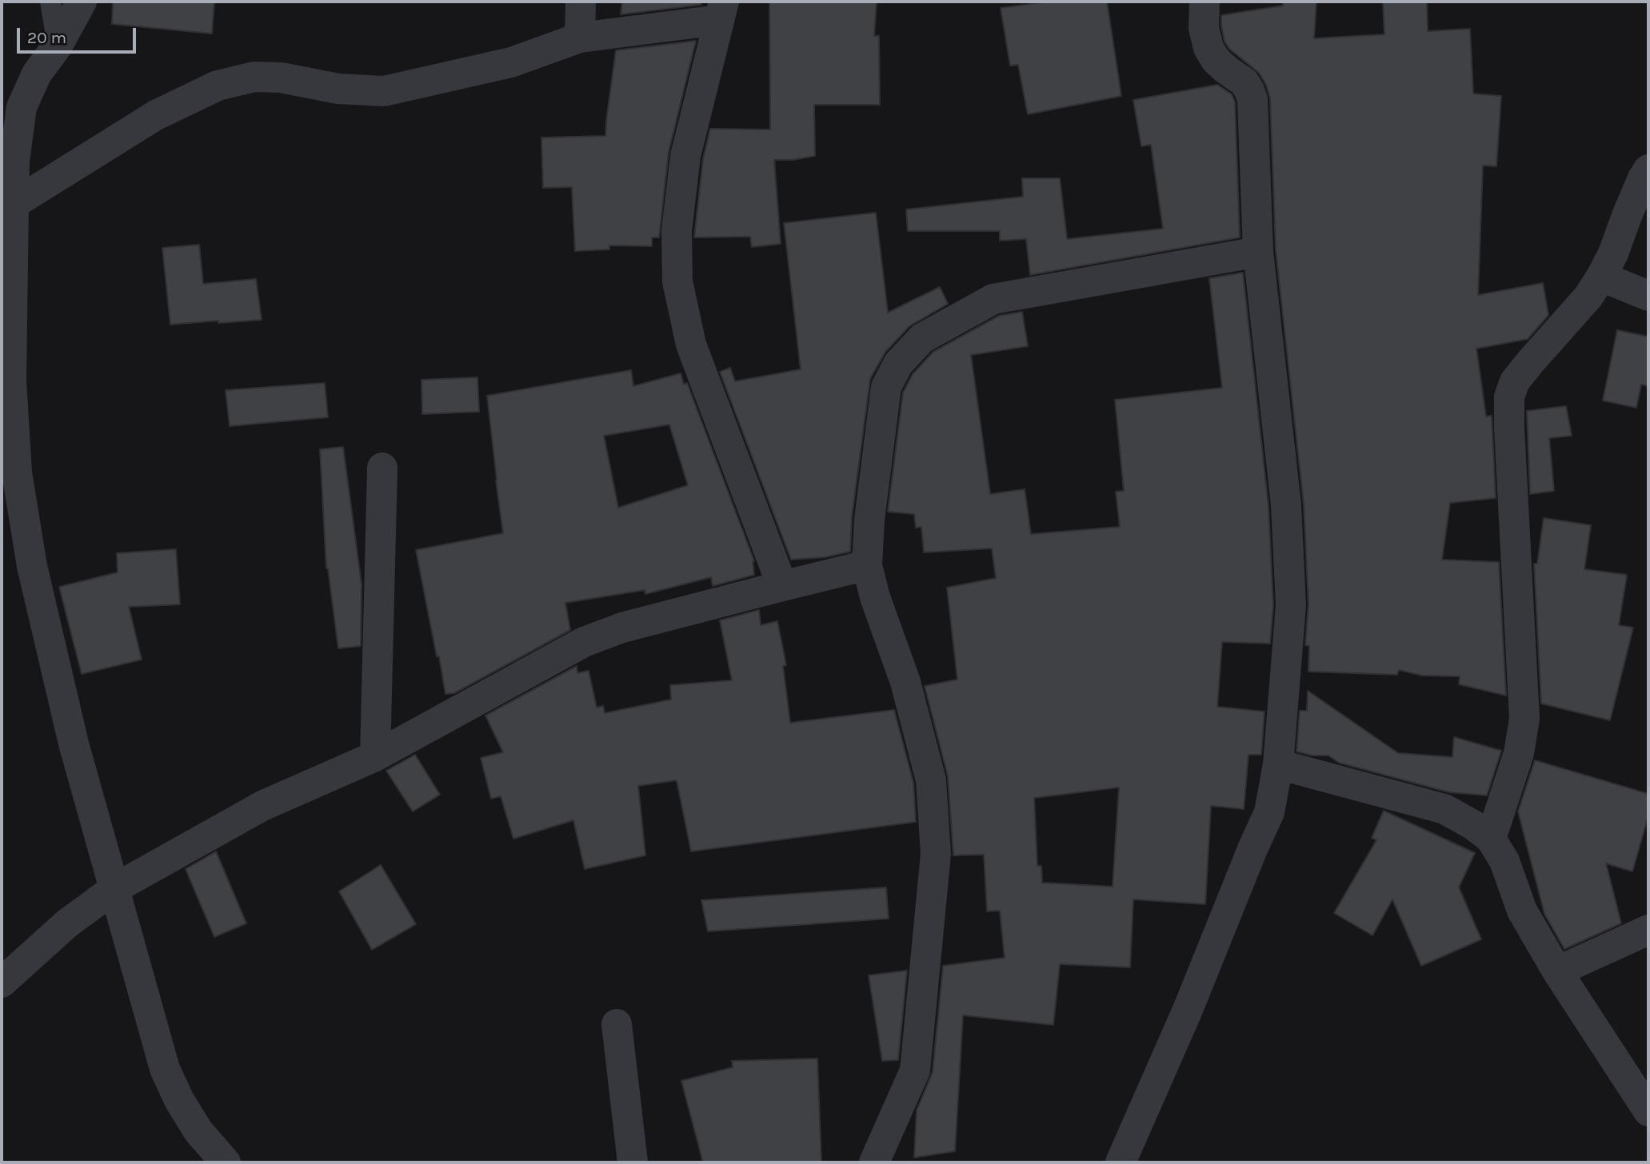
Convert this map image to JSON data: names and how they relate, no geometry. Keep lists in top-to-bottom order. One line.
{"scale_bar":"20 m"}
